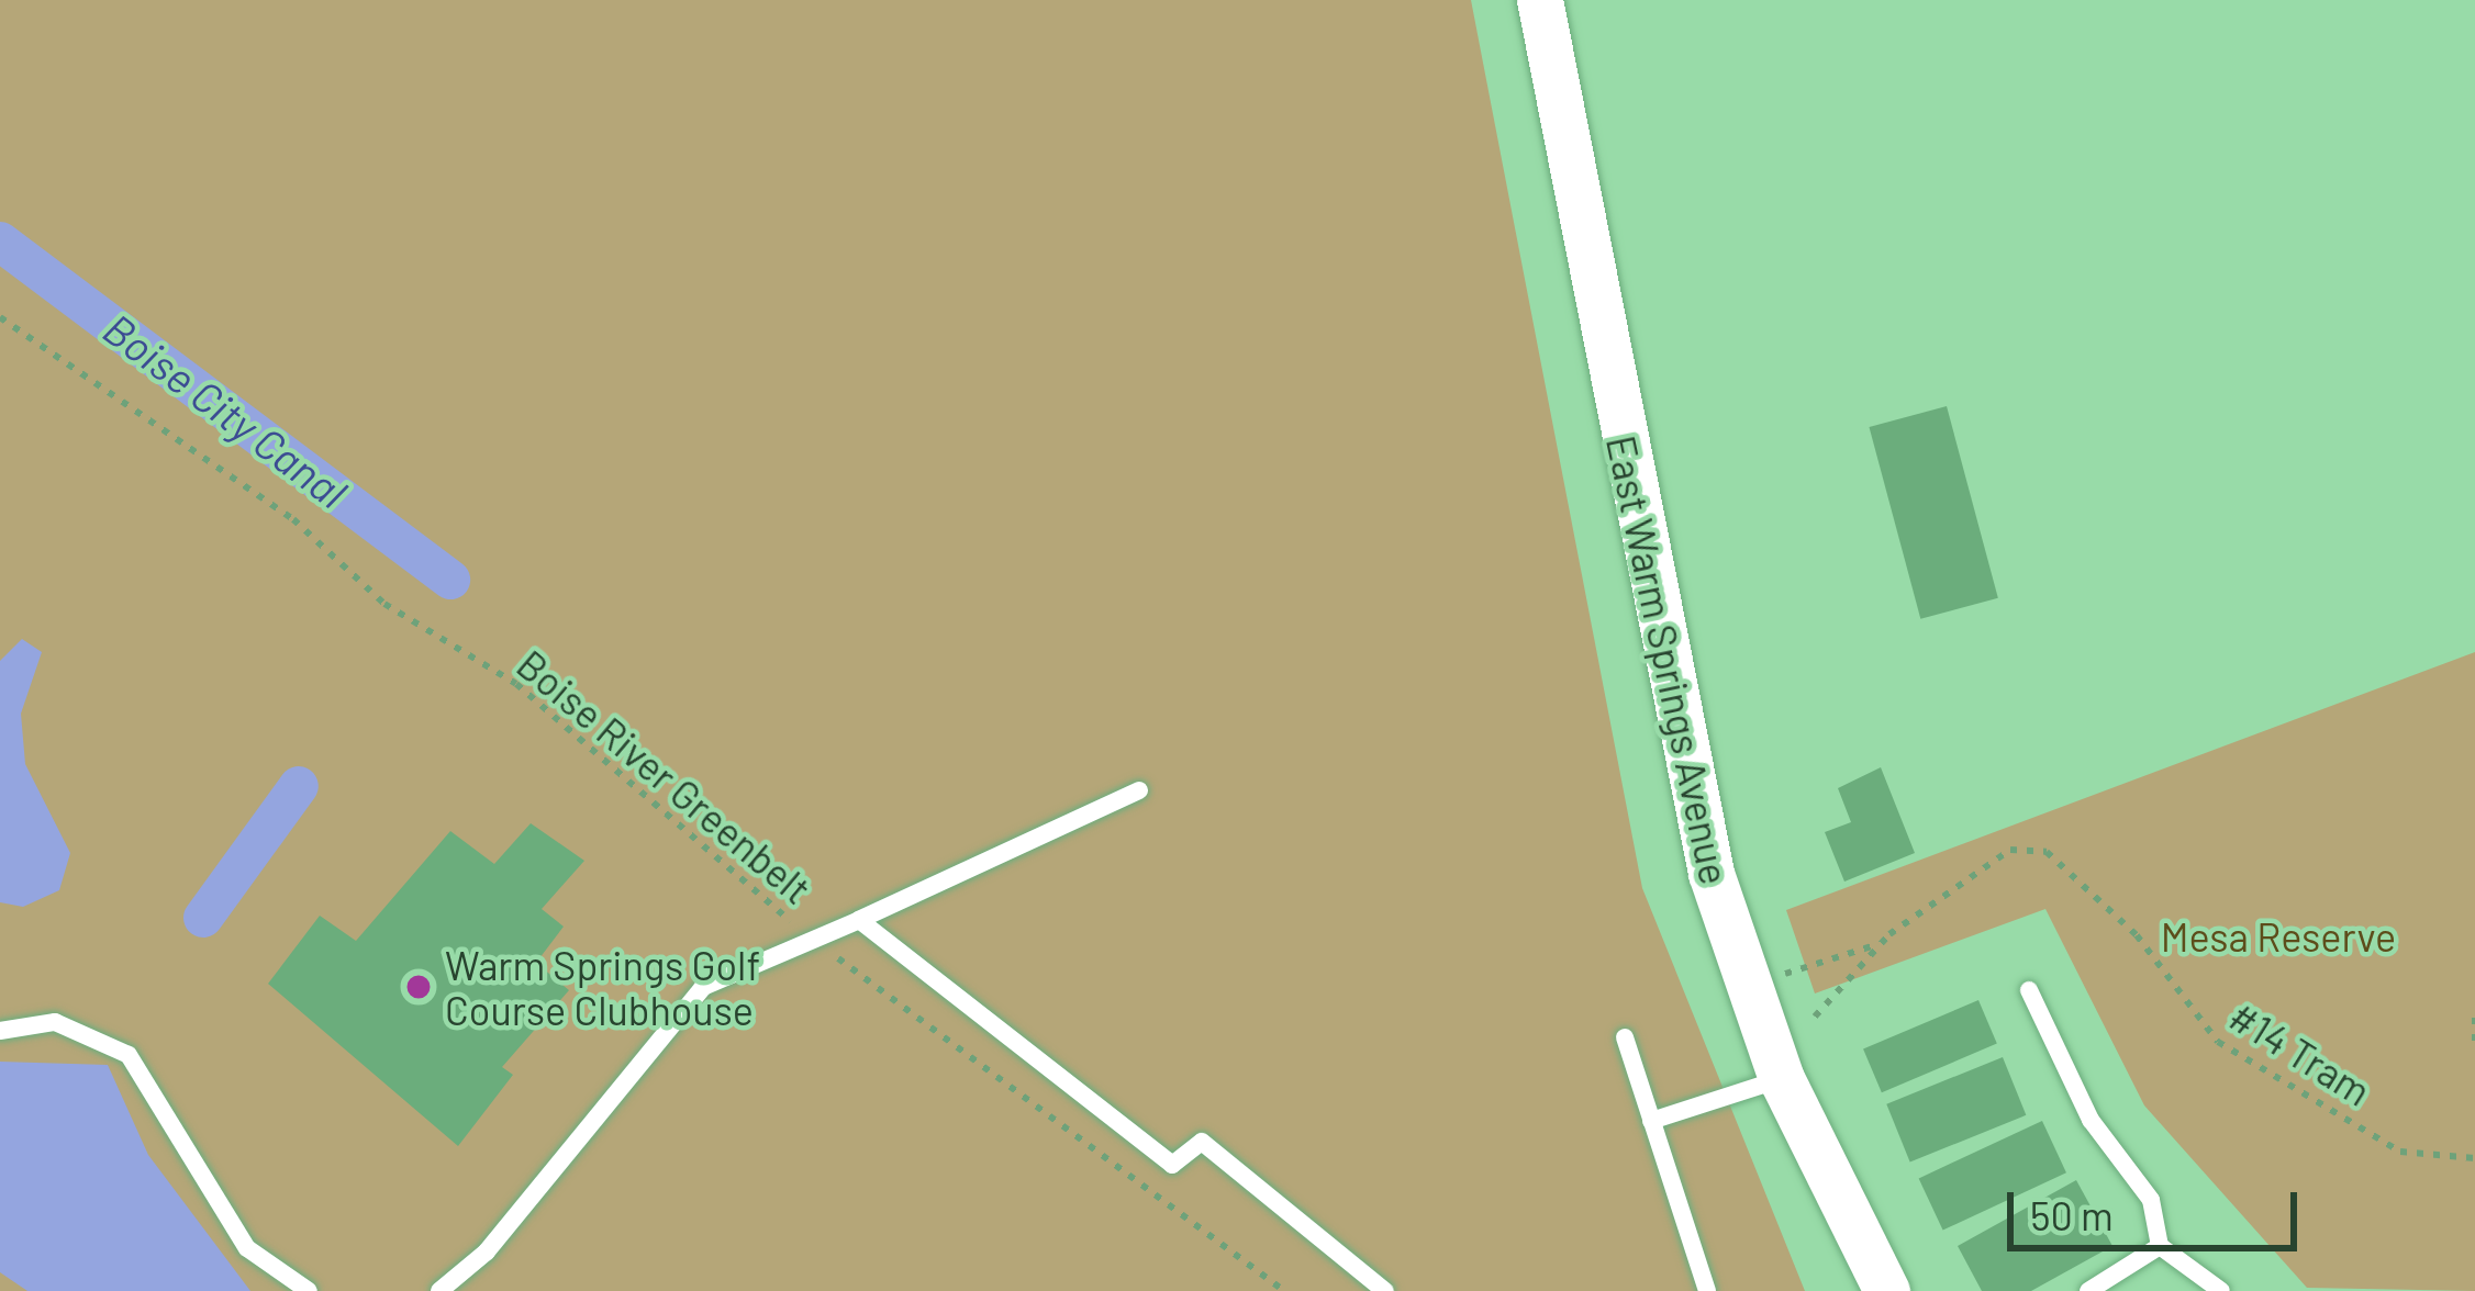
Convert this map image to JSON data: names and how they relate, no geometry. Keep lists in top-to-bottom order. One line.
{"streets":{"street":["East Warm Springs Avenue"],"path":["Boise River Greenbelt","#14 Tram"]},"crossings":[["East Warm Springs Avenue","#14 Tram"]],"water":["Boise City Canal"],"parks":["Mesa Reserve"],"places":["Warm Springs Golf Course Clubhouse"],"scale_bar":"50 m"}
